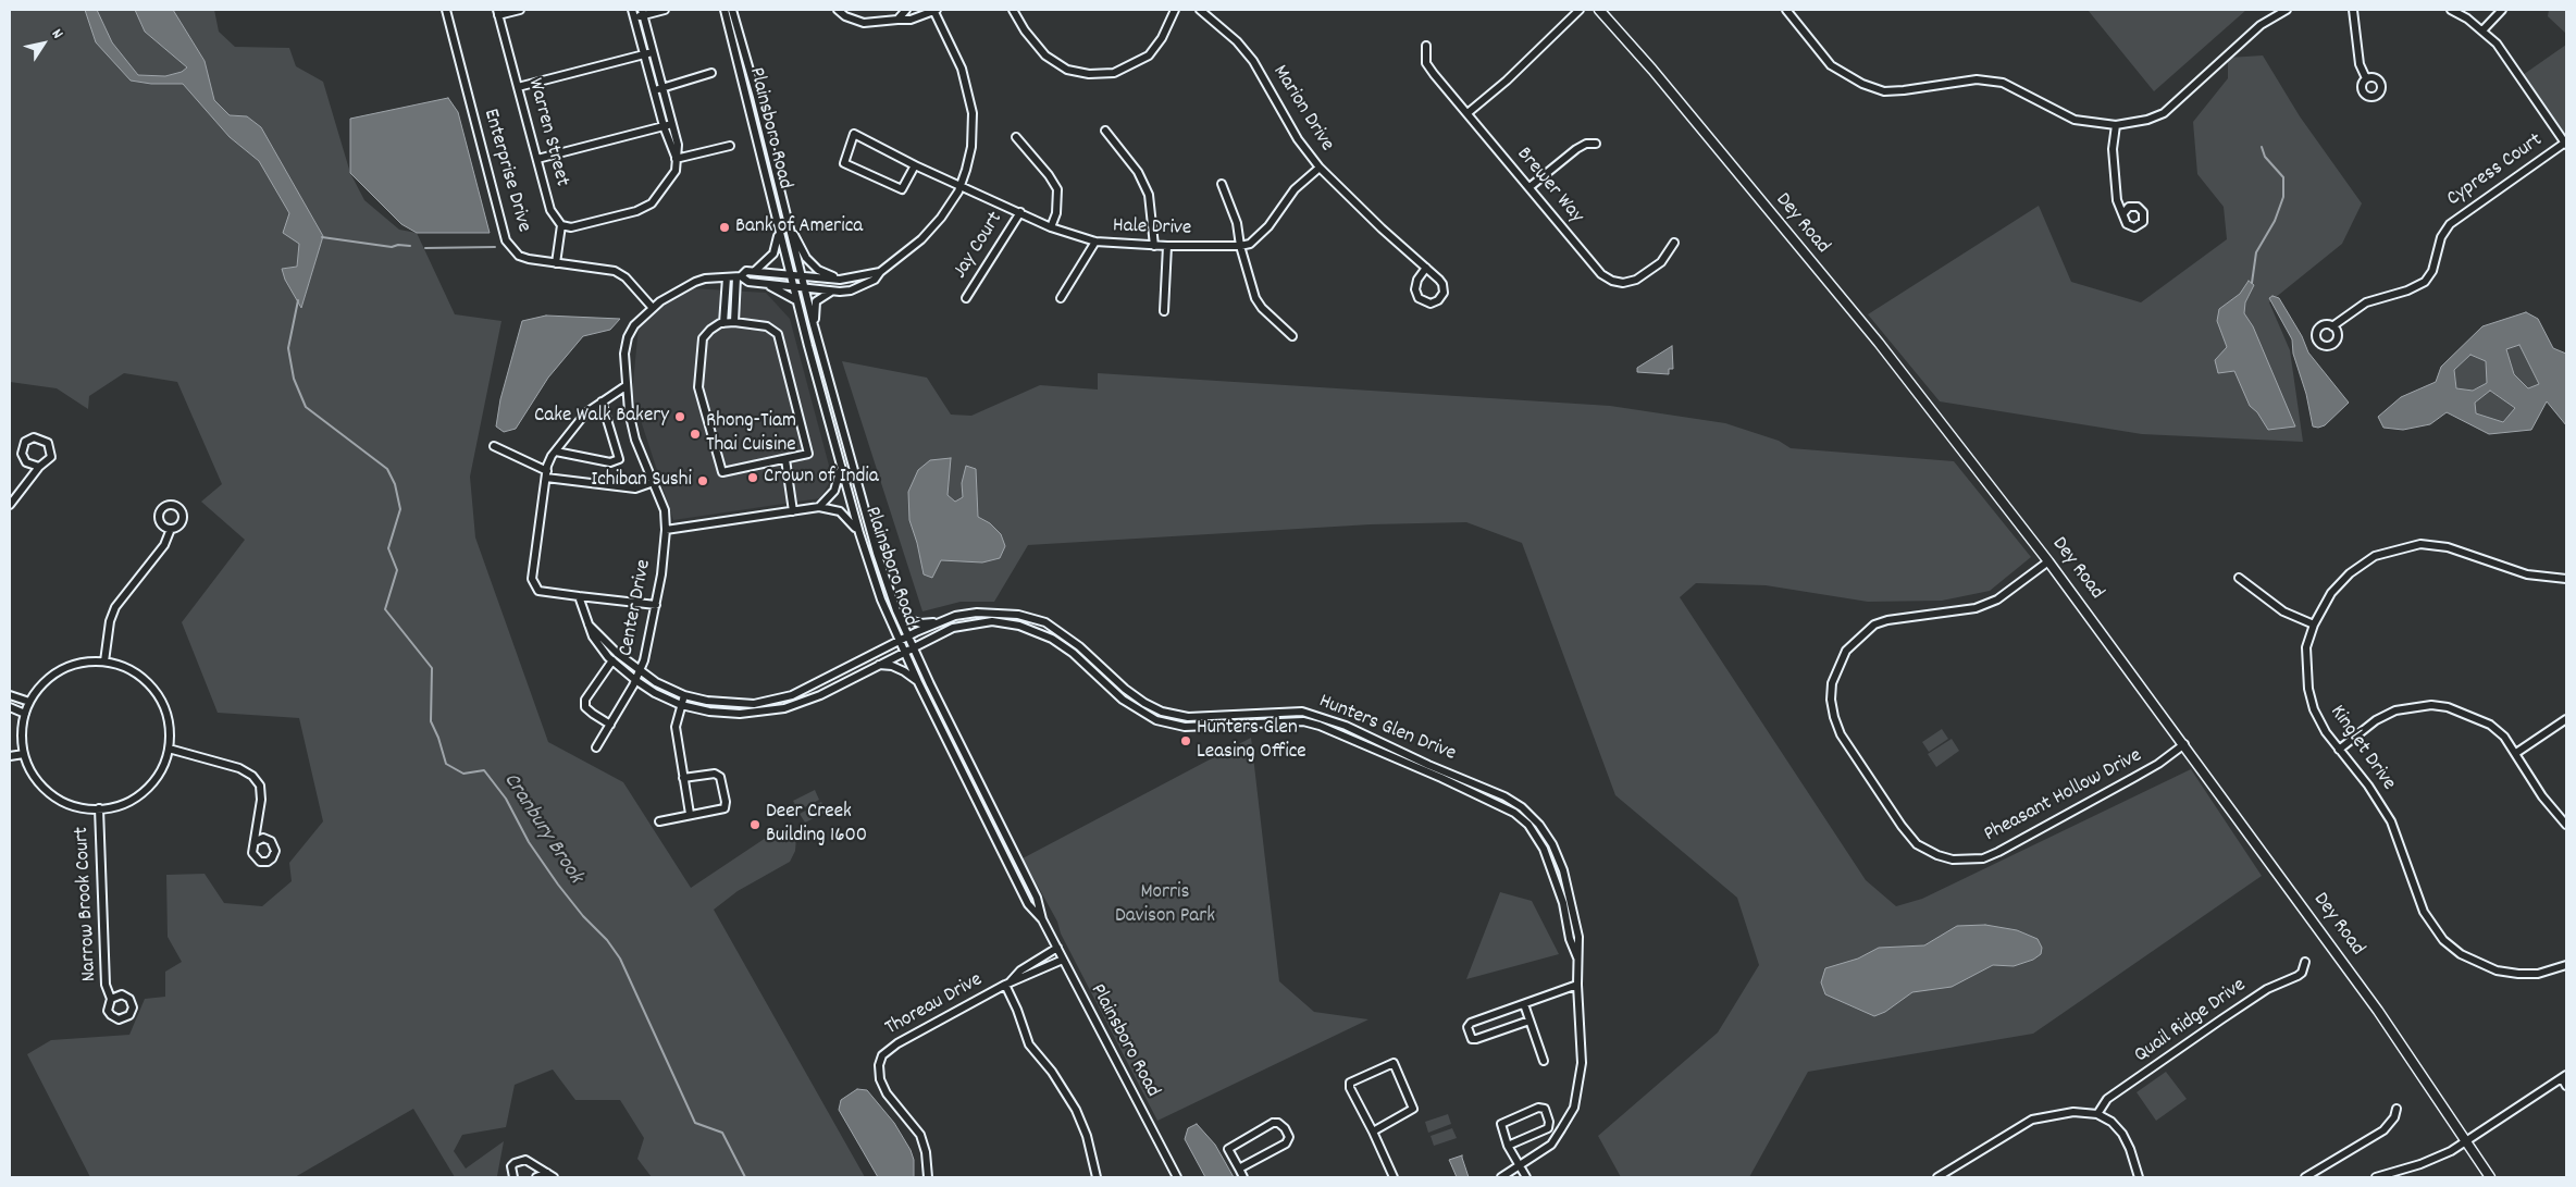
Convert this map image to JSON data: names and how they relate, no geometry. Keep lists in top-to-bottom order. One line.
{"streets":{"main road":["Dey Road"],"street":["Marion Drive","Plainsboro Road","Warren Street","Enterprise Drive","Cypress Court","Brewer Way","Hale Drive","Jay Court","Center Drive","Hunters Glen Drive","Kinglet Drive","Pheasant Hollow Drive","Narrow Brook Court","Thoreau Drive","Quail Ridge Drive"]},"crossings":[["Marion Drive","Hale Drive"],["Plainsboro Road","Center Drive"],["Plainsboro Road","Hunters Glen Drive"],["Plainsboro Road","Thoreau Drive"],["Enterprise Drive","Center Drive"],["Dey Road","Pheasant Hollow Drive"],["Hale Drive","Jay Court"],["Hale Drive","Center Drive"],["Center Drive","Hunters Glen Drive"]],"water":["Cranbury Brook"],"parks":["Morris Davison Park"],"places":["Bank of America","Cake Walk Bakery","Rhong-Tiam Thai Cuisine","Crown of India","Ichiban Sushi","Hunters Glen Leasing Office","Deer Creek Building 1600"],"north":"top right"}
